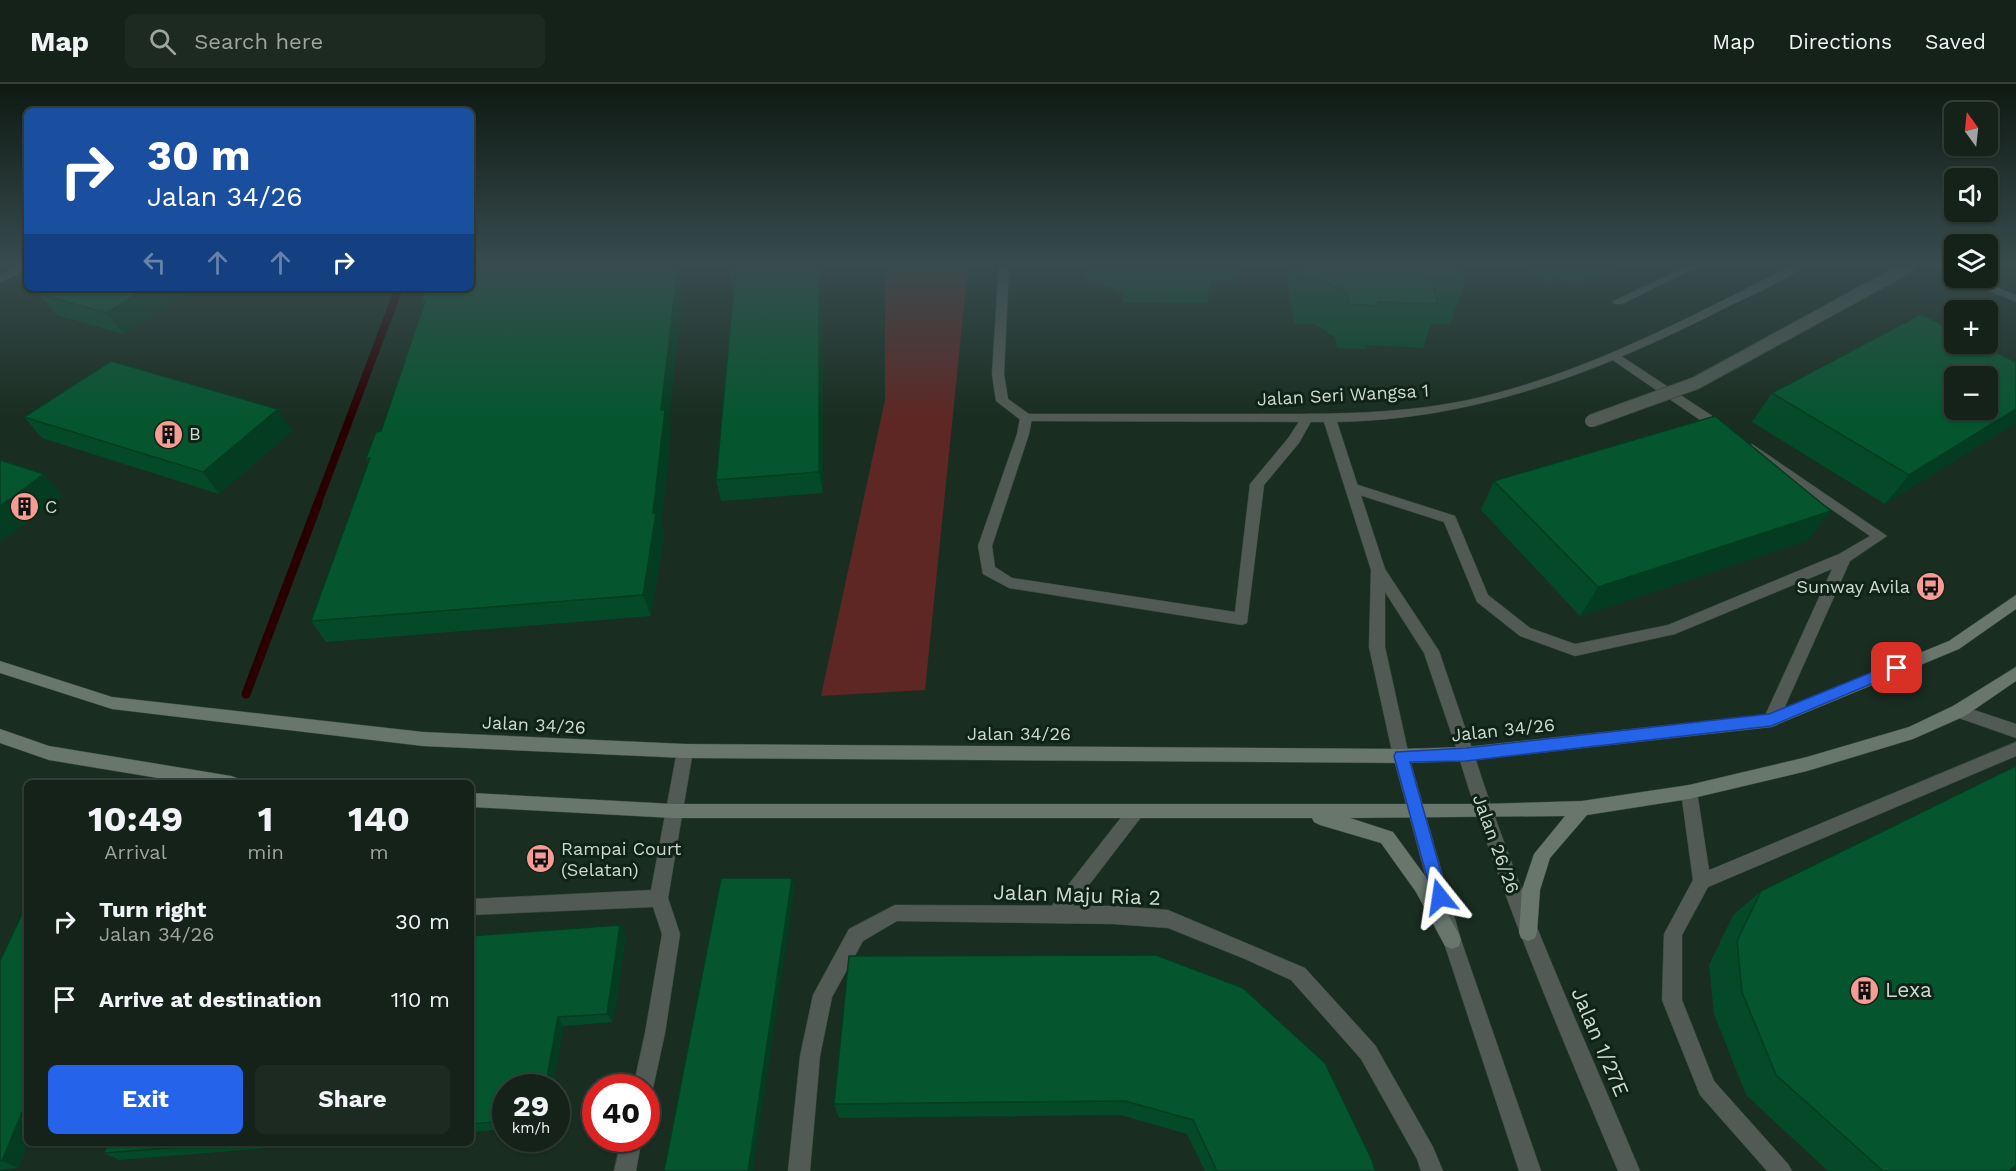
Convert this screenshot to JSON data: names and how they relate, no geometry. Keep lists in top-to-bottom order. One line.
{"streets":{"main road":["Jalan 34/26"],"street":["Jalan Seri Wangsa 1","Jalan 26/26","Jalan Maju Ria 2","Jalan 1/27E"]},"crossings":[["Jalan 34/26","Jalan 26/26"],["Jalan 26/26","Jalan 1/27E"]],"places":{"building":["B","C","Lexa"],"bus stop":["Sunway Avila","Rampai Court (Selatan)"]},"north":"top","page":{"header":"Map","search":"Search here","nav":["Map","Directions","Saved"],"map_buttons":["+","−"],"turn":["30 m","Jalan 34/26"],"eta":["10:49","Arrival","1","min","140","m"],"list":[{"name":"Turn right","note":"Jalan 34/26","value":"30 m"},{"name":"Arrive at destination","value":"110 m"}],"buttons":["Exit","Share"],"speed":"29 km/h","limit":"40"}}
